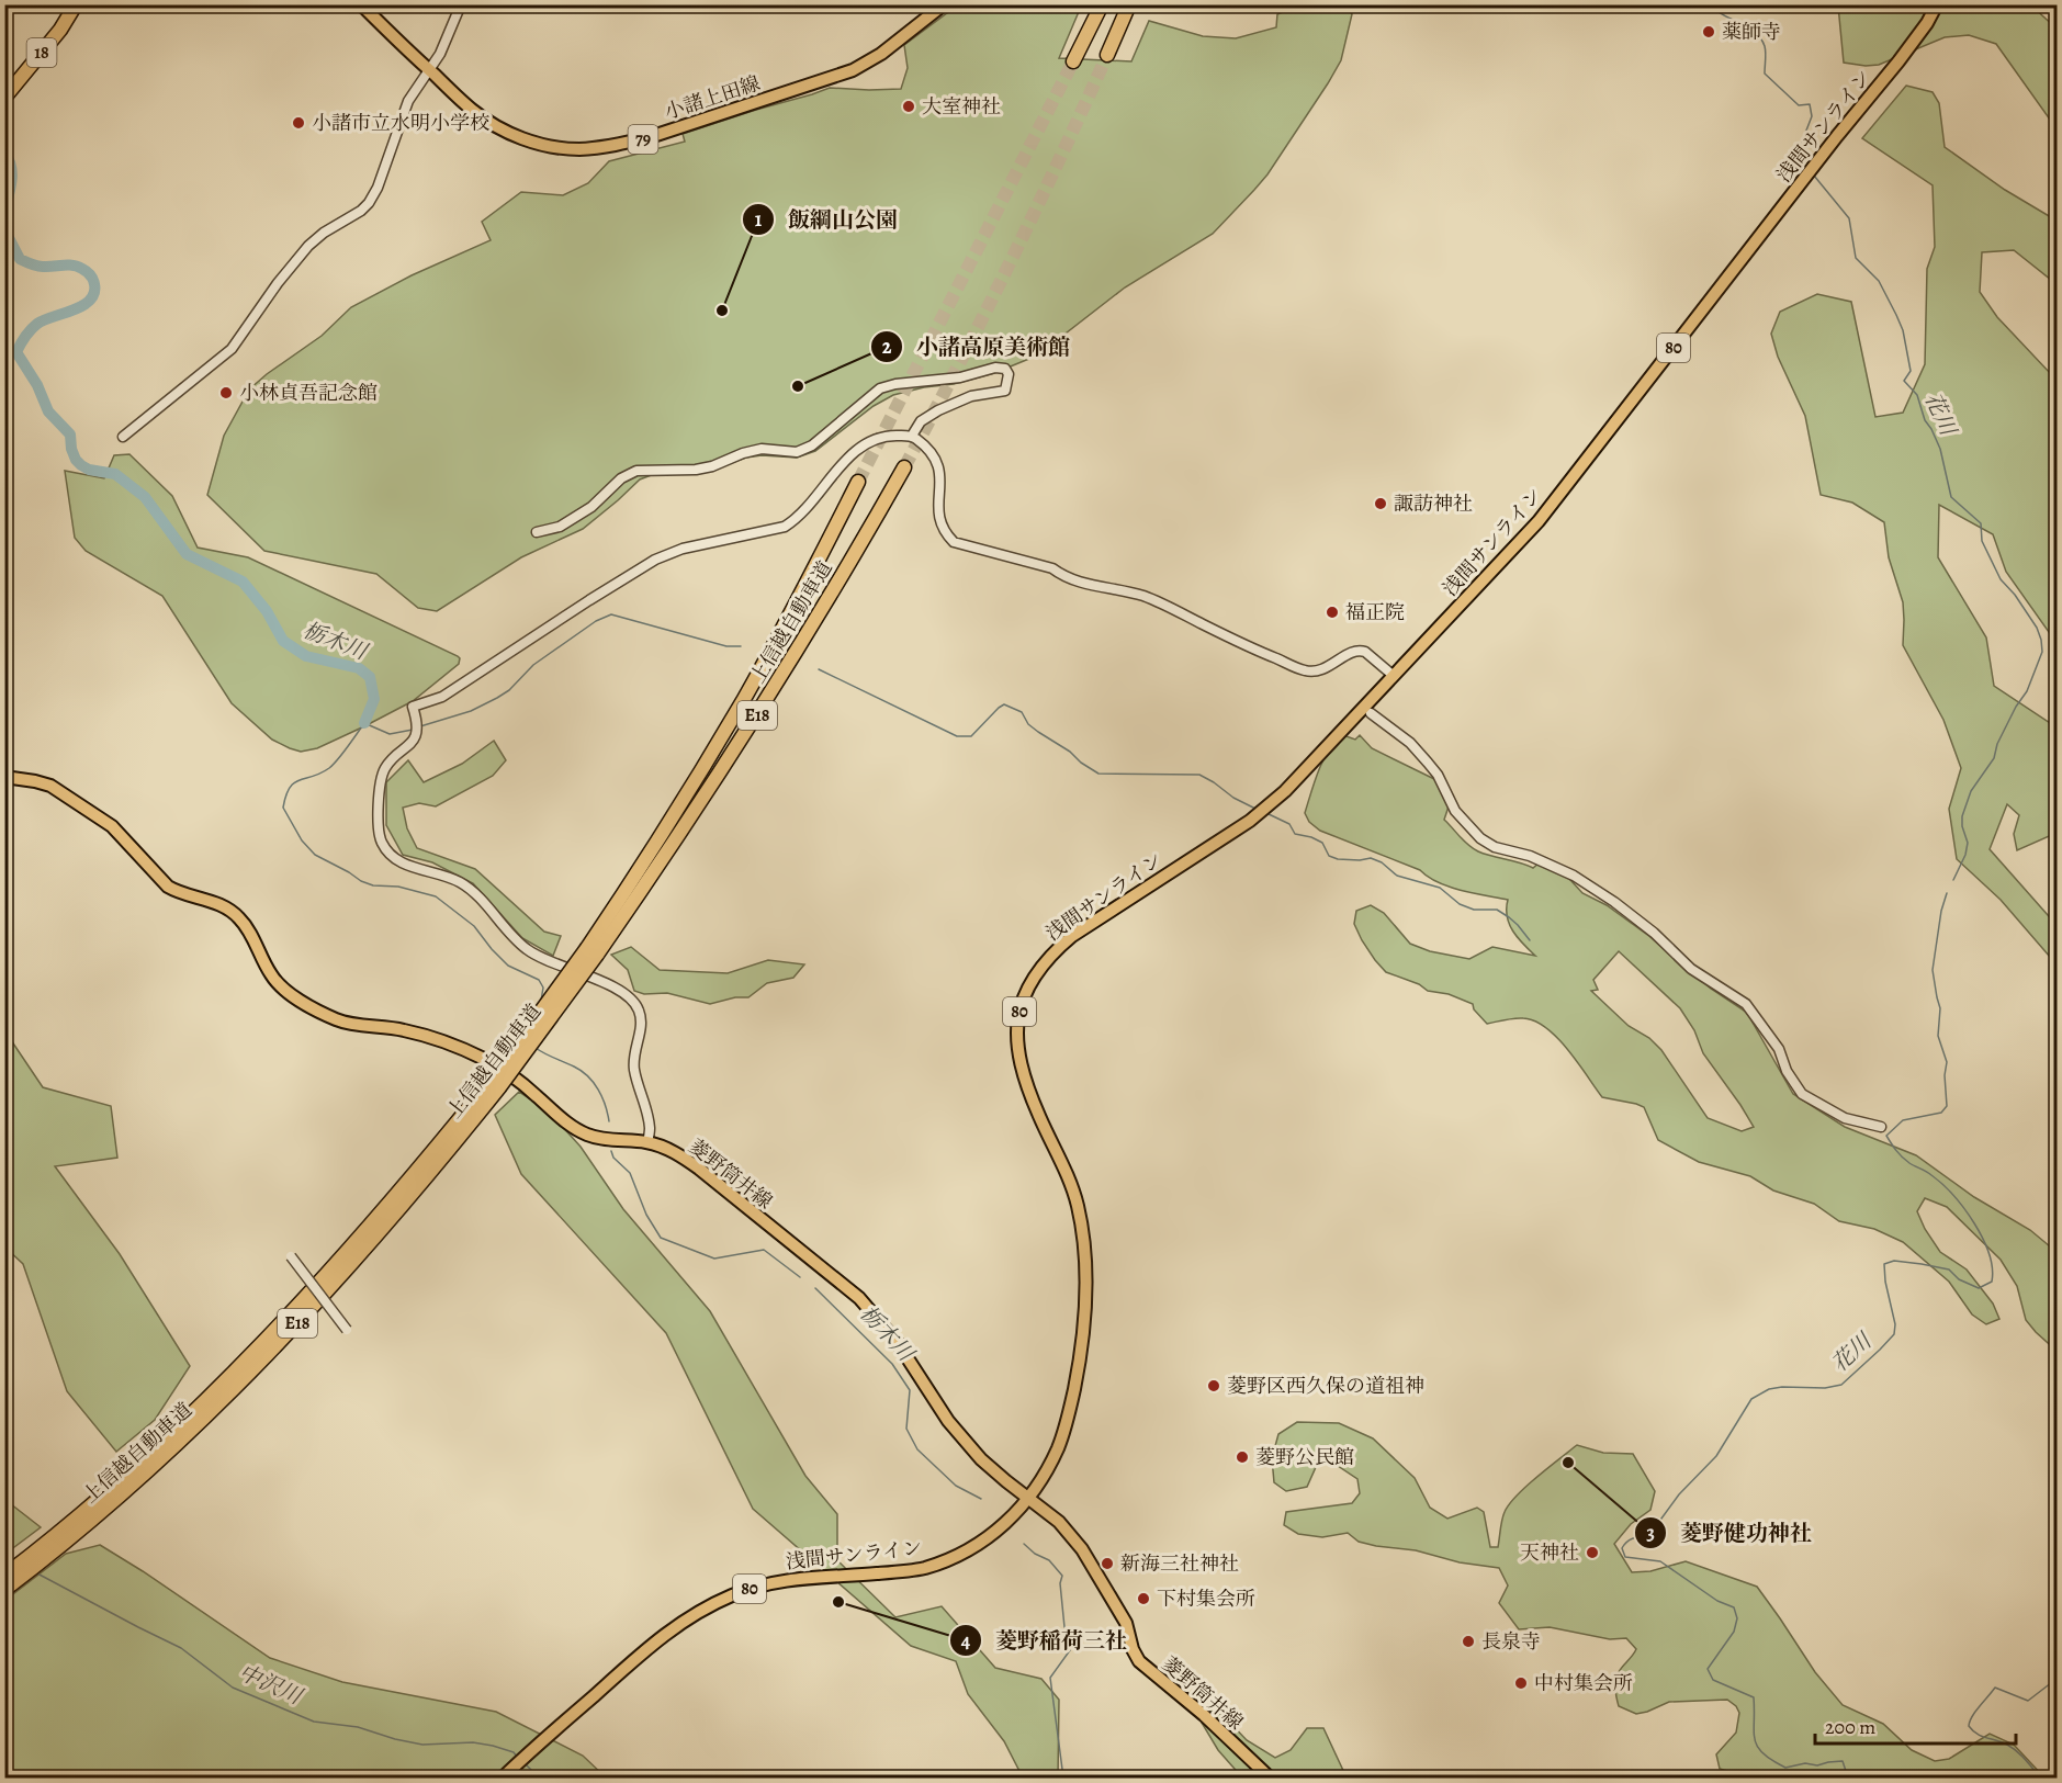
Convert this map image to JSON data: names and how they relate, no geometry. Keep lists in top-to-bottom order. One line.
{"streets":{"highway":["18","上信越自動車道","E18"],"main road":["小諸上田線","浅間サンライン","79","80","菱野筒井線"]},"crossings":[["浅間サンライン","菱野筒井線"]],"water":["花川","栃木川","中沢川"],"places":["薬師寺","大室神社","小諸市立水明小学校","飯綱山公園","小諸高原美術館","小林貞吾記念館","諏訪神社","福正院","菱野区西久保の道祖神","菱野公民館","菱野健功神社","天神社","新海三社神社","下村集会所","菱野稲荷三社","長泉寺","中村集会所"],"scale_bar":"200 m"}
